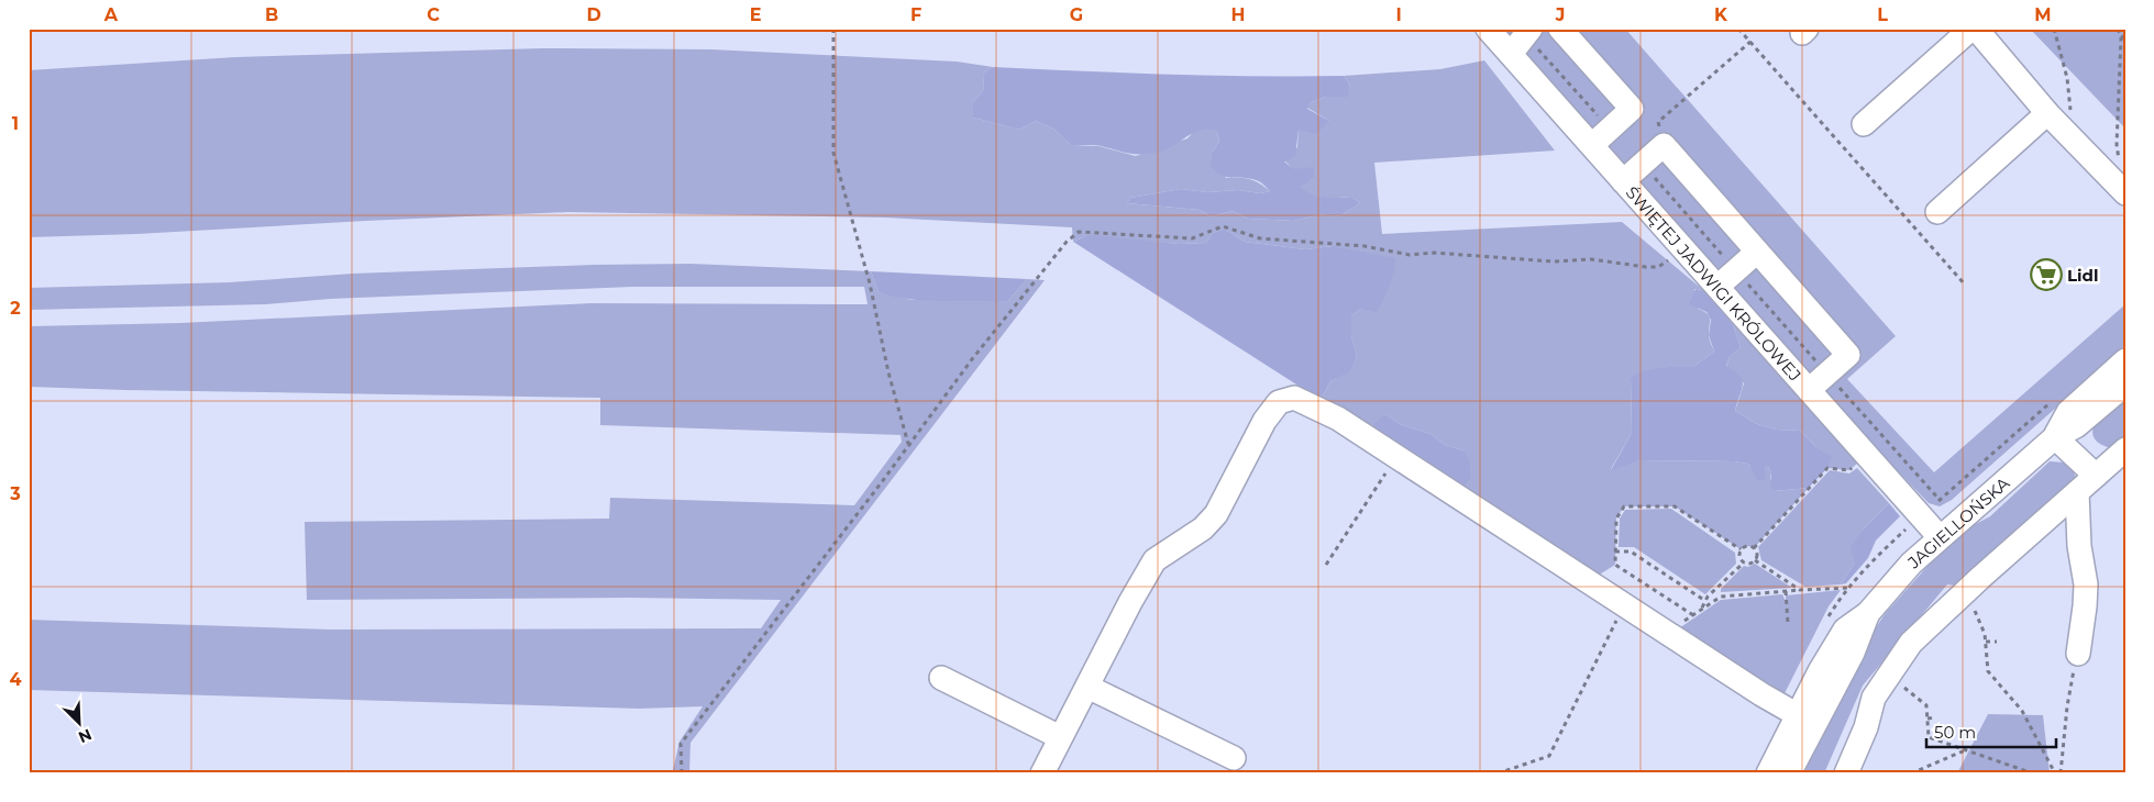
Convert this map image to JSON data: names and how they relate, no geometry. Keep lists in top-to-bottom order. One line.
{"streets":{"street":["ŚWIĘTEJ JADWIGI KRÓLOWEJ","JAGIELLOŃSKA"]},"crossings":[["ŚWIĘTEJ JADWIGI KRÓLOWEJ","JAGIELLOŃSKA"]],"places":{"supermarket":["Lidl"]},"scale_bar":"50 m","north":"bottom right","grid":{"columns":["A","B","C","D","E","F","G","H","I","J","K","L","M"],"rows":["1","2","3","4"]}}
